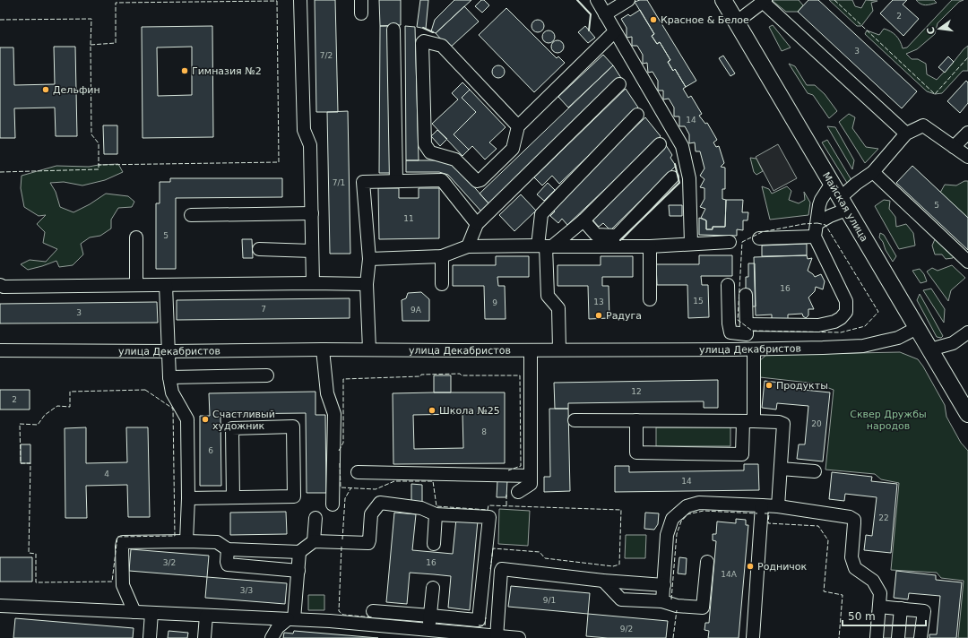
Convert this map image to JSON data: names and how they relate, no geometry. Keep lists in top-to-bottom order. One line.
{"streets":{"main road":["Майская улица"],"street":["улица Декабристов"]},"crossings":[["Майская улица","улица Декабристов"]],"parks":["Сквер Дружбы народов"],"places":["Красное & Белое","Гимназия №2","Дельфин","Радуга","Продукты","Школа №25","Счастливый художник","Родничок"],"house_numbers":["2","3","7/2","14","7/1","5","11","5","16","15","13","9","7","9А","3","12","2","20","8","6","4","14","22","3/2","16","14А","3/3","9/1","9/2"],"scale_bar":"50 m","north":"left"}
